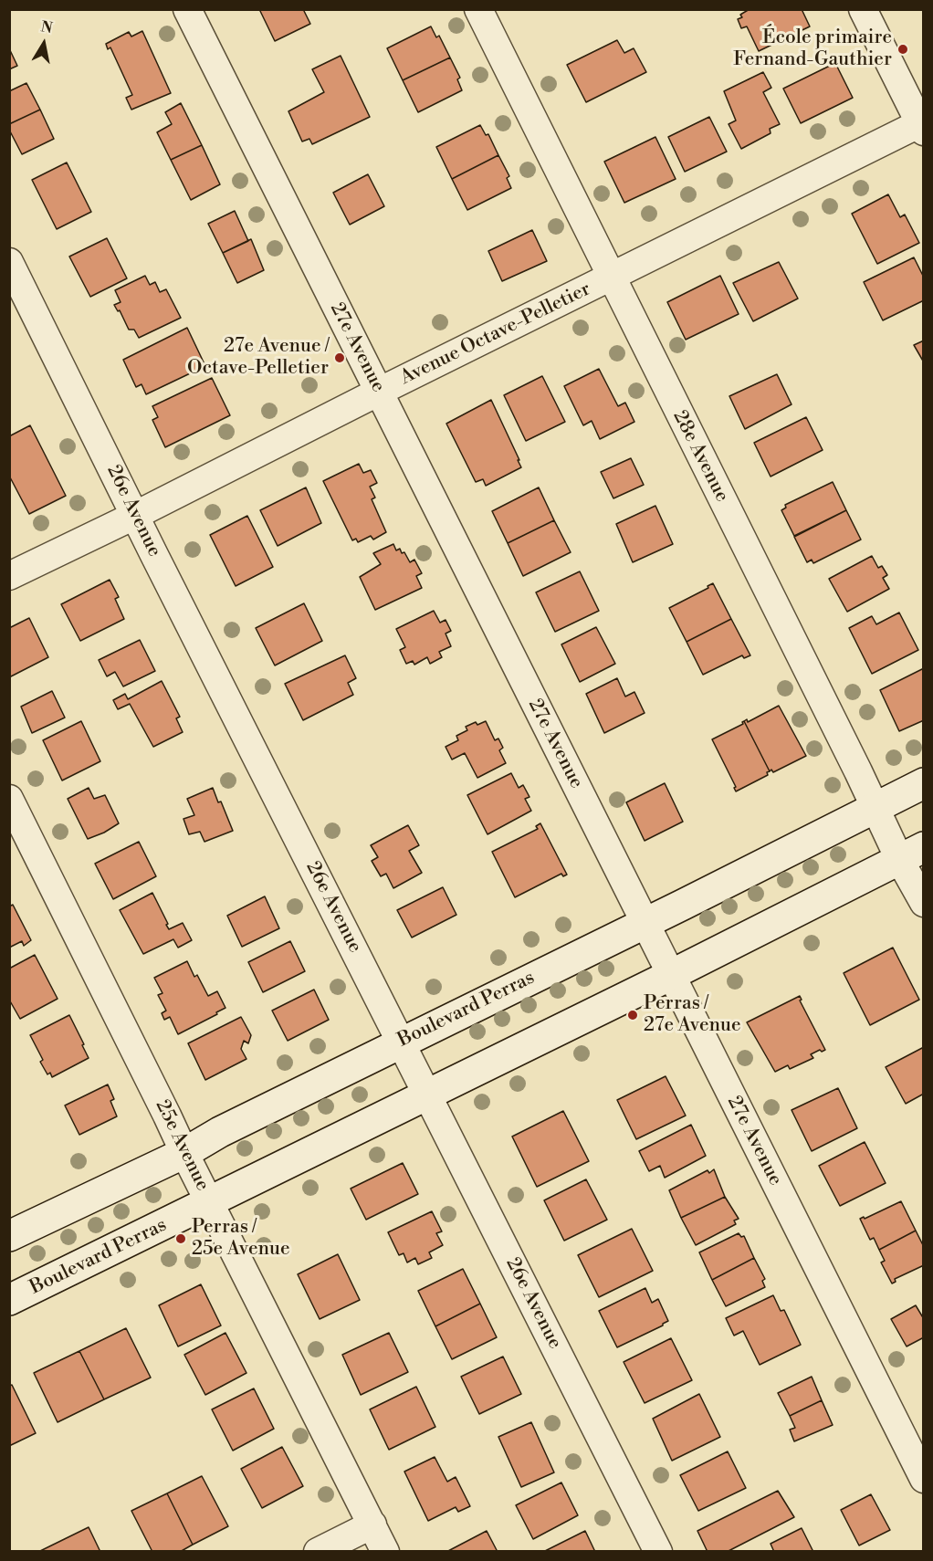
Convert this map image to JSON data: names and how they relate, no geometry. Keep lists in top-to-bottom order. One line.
{"streets":{"main road":["Boulevard Perras"],"street":["Avenue Octave-Pelletier","27e Avenue","28e Avenue","26e Avenue","25e Avenue"]},"crossings":[["Avenue Octave-Pelletier","27e Avenue"],["Avenue Octave-Pelletier","28e Avenue"],["Avenue Octave-Pelletier","26e Avenue"],["27e Avenue","Boulevard Perras"],["28e Avenue","Boulevard Perras"],["26e Avenue","Boulevard Perras"],["Boulevard Perras","25e Avenue"]],"places":["École primaire Fernand-Gauthier","27e Avenue / Octave-Pelletier","Perras / 27e Avenue","Perras / 25e Avenue"],"north":"top"}
